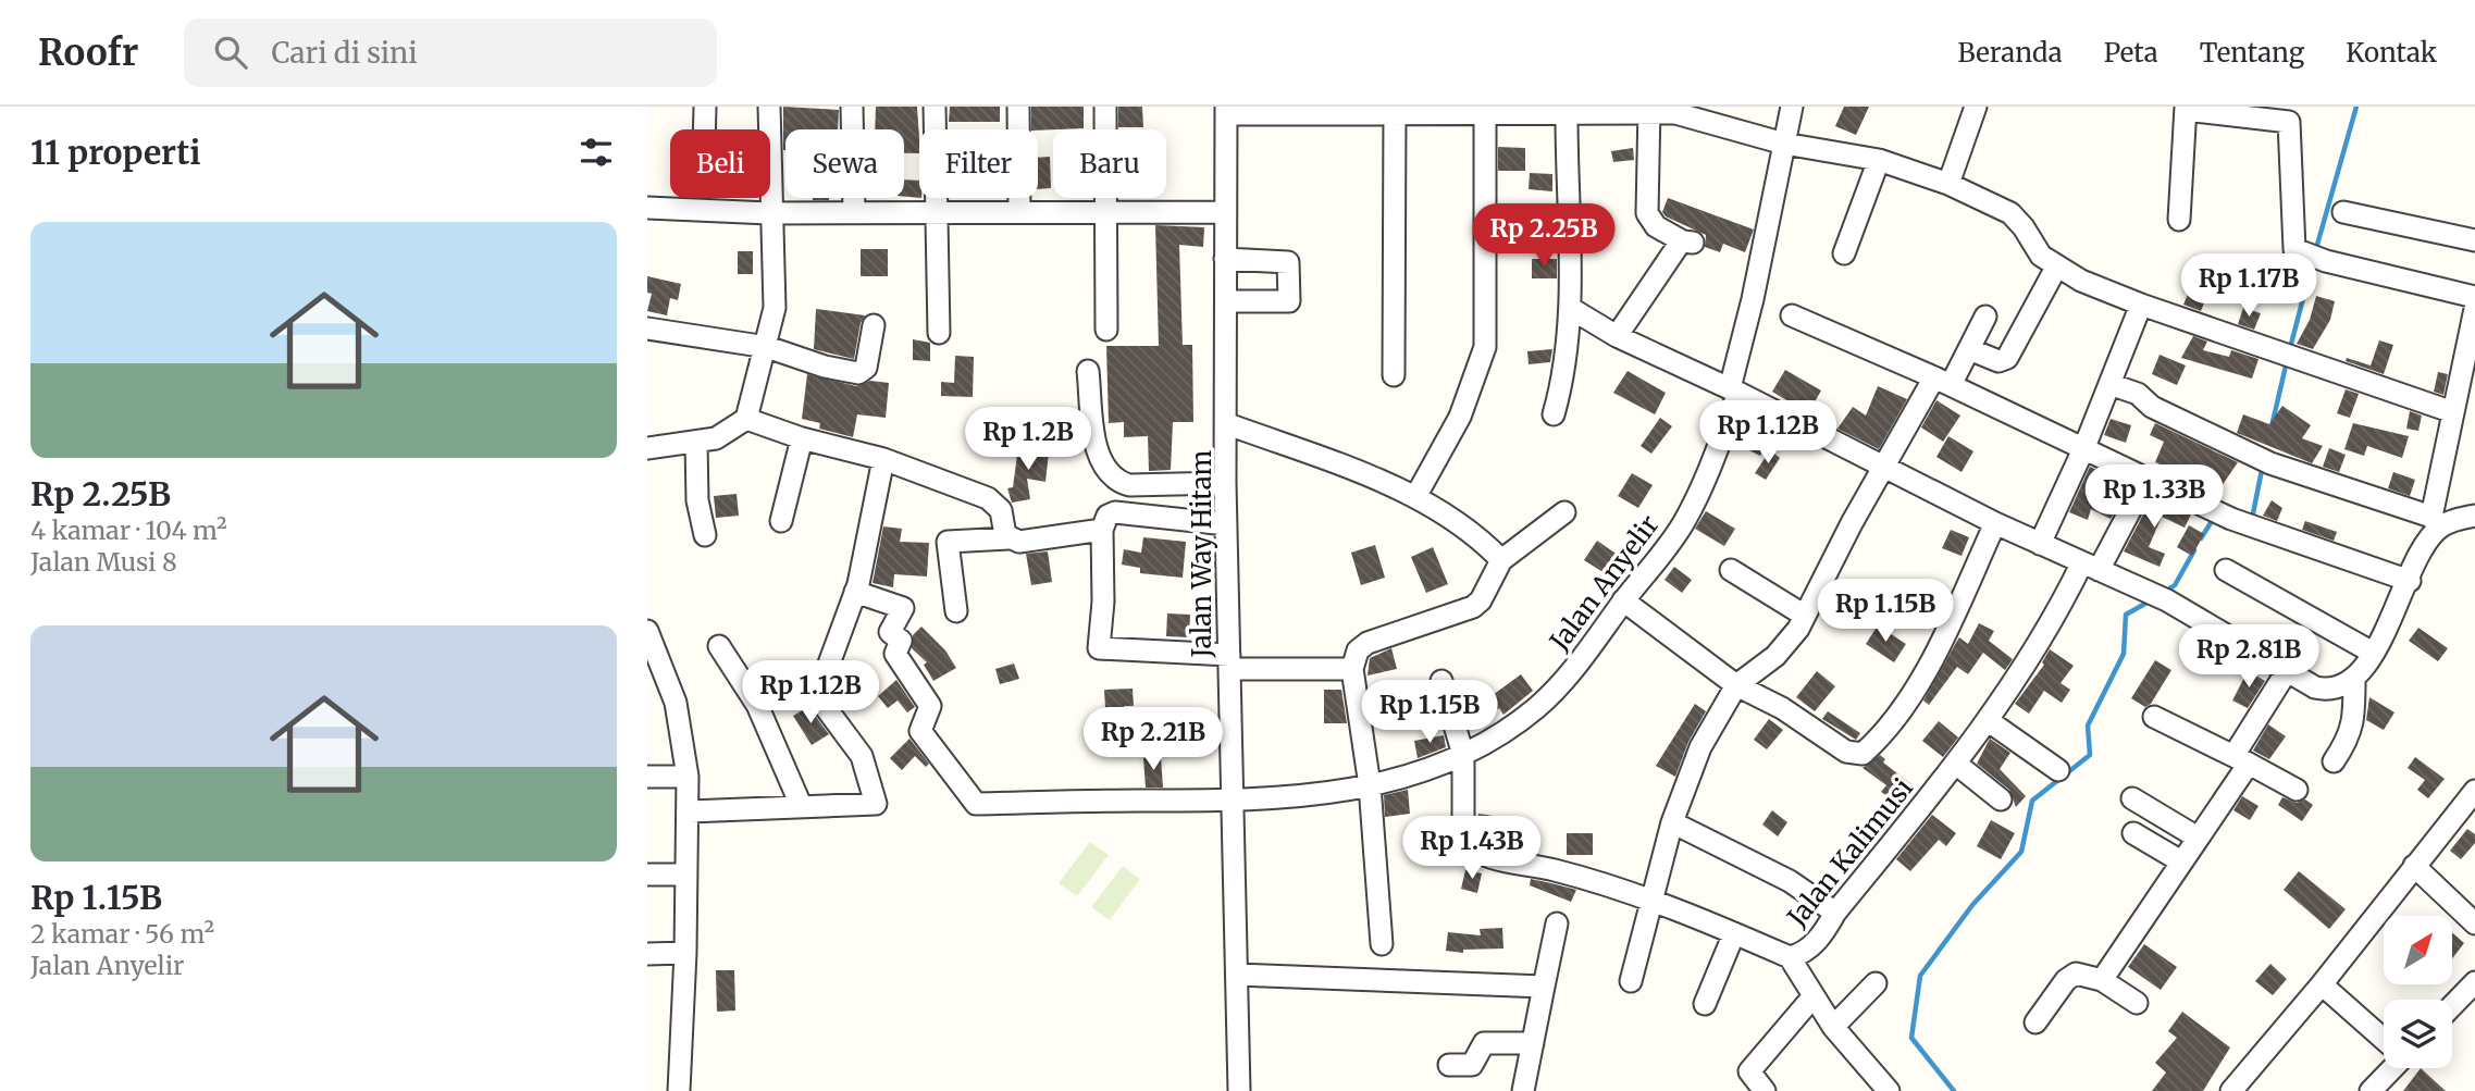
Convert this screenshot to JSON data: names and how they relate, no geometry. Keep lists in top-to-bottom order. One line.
{"streets":{"street":["Jalan Way Hitam","Jalan Anyelir","Jalan Kalimusi"]},"crossings":[["Jalan Way Hitam","Jalan Anyelir"],["Jalan Anyelir","Jalan Kalimusi"]],"north":"top right","page":{"header":"Roofr","search":"Cari di sini","nav":["Beranda","Peta","Tentang","Kontak"],"heading":"11 properti","chip":["Beli","Sewa","Filter","Baru"],"list":[{"name":"Rp 2.25B","note":"4 kamar · 104 m² · Jalan Musi 8"},{"name":"Rp 1.15B","note":"2 kamar · 56 m² · Jalan Anyelir"}],"price":["Rp 2.25B","Rp 1.17B","Rp 1.12B","Rp 1.2B","Rp 1.33B","Rp 1.15B","Rp 2.81B","Rp 1.12B","Rp 1.15B","Rp 2.21B","Rp 1.43B"]}}
